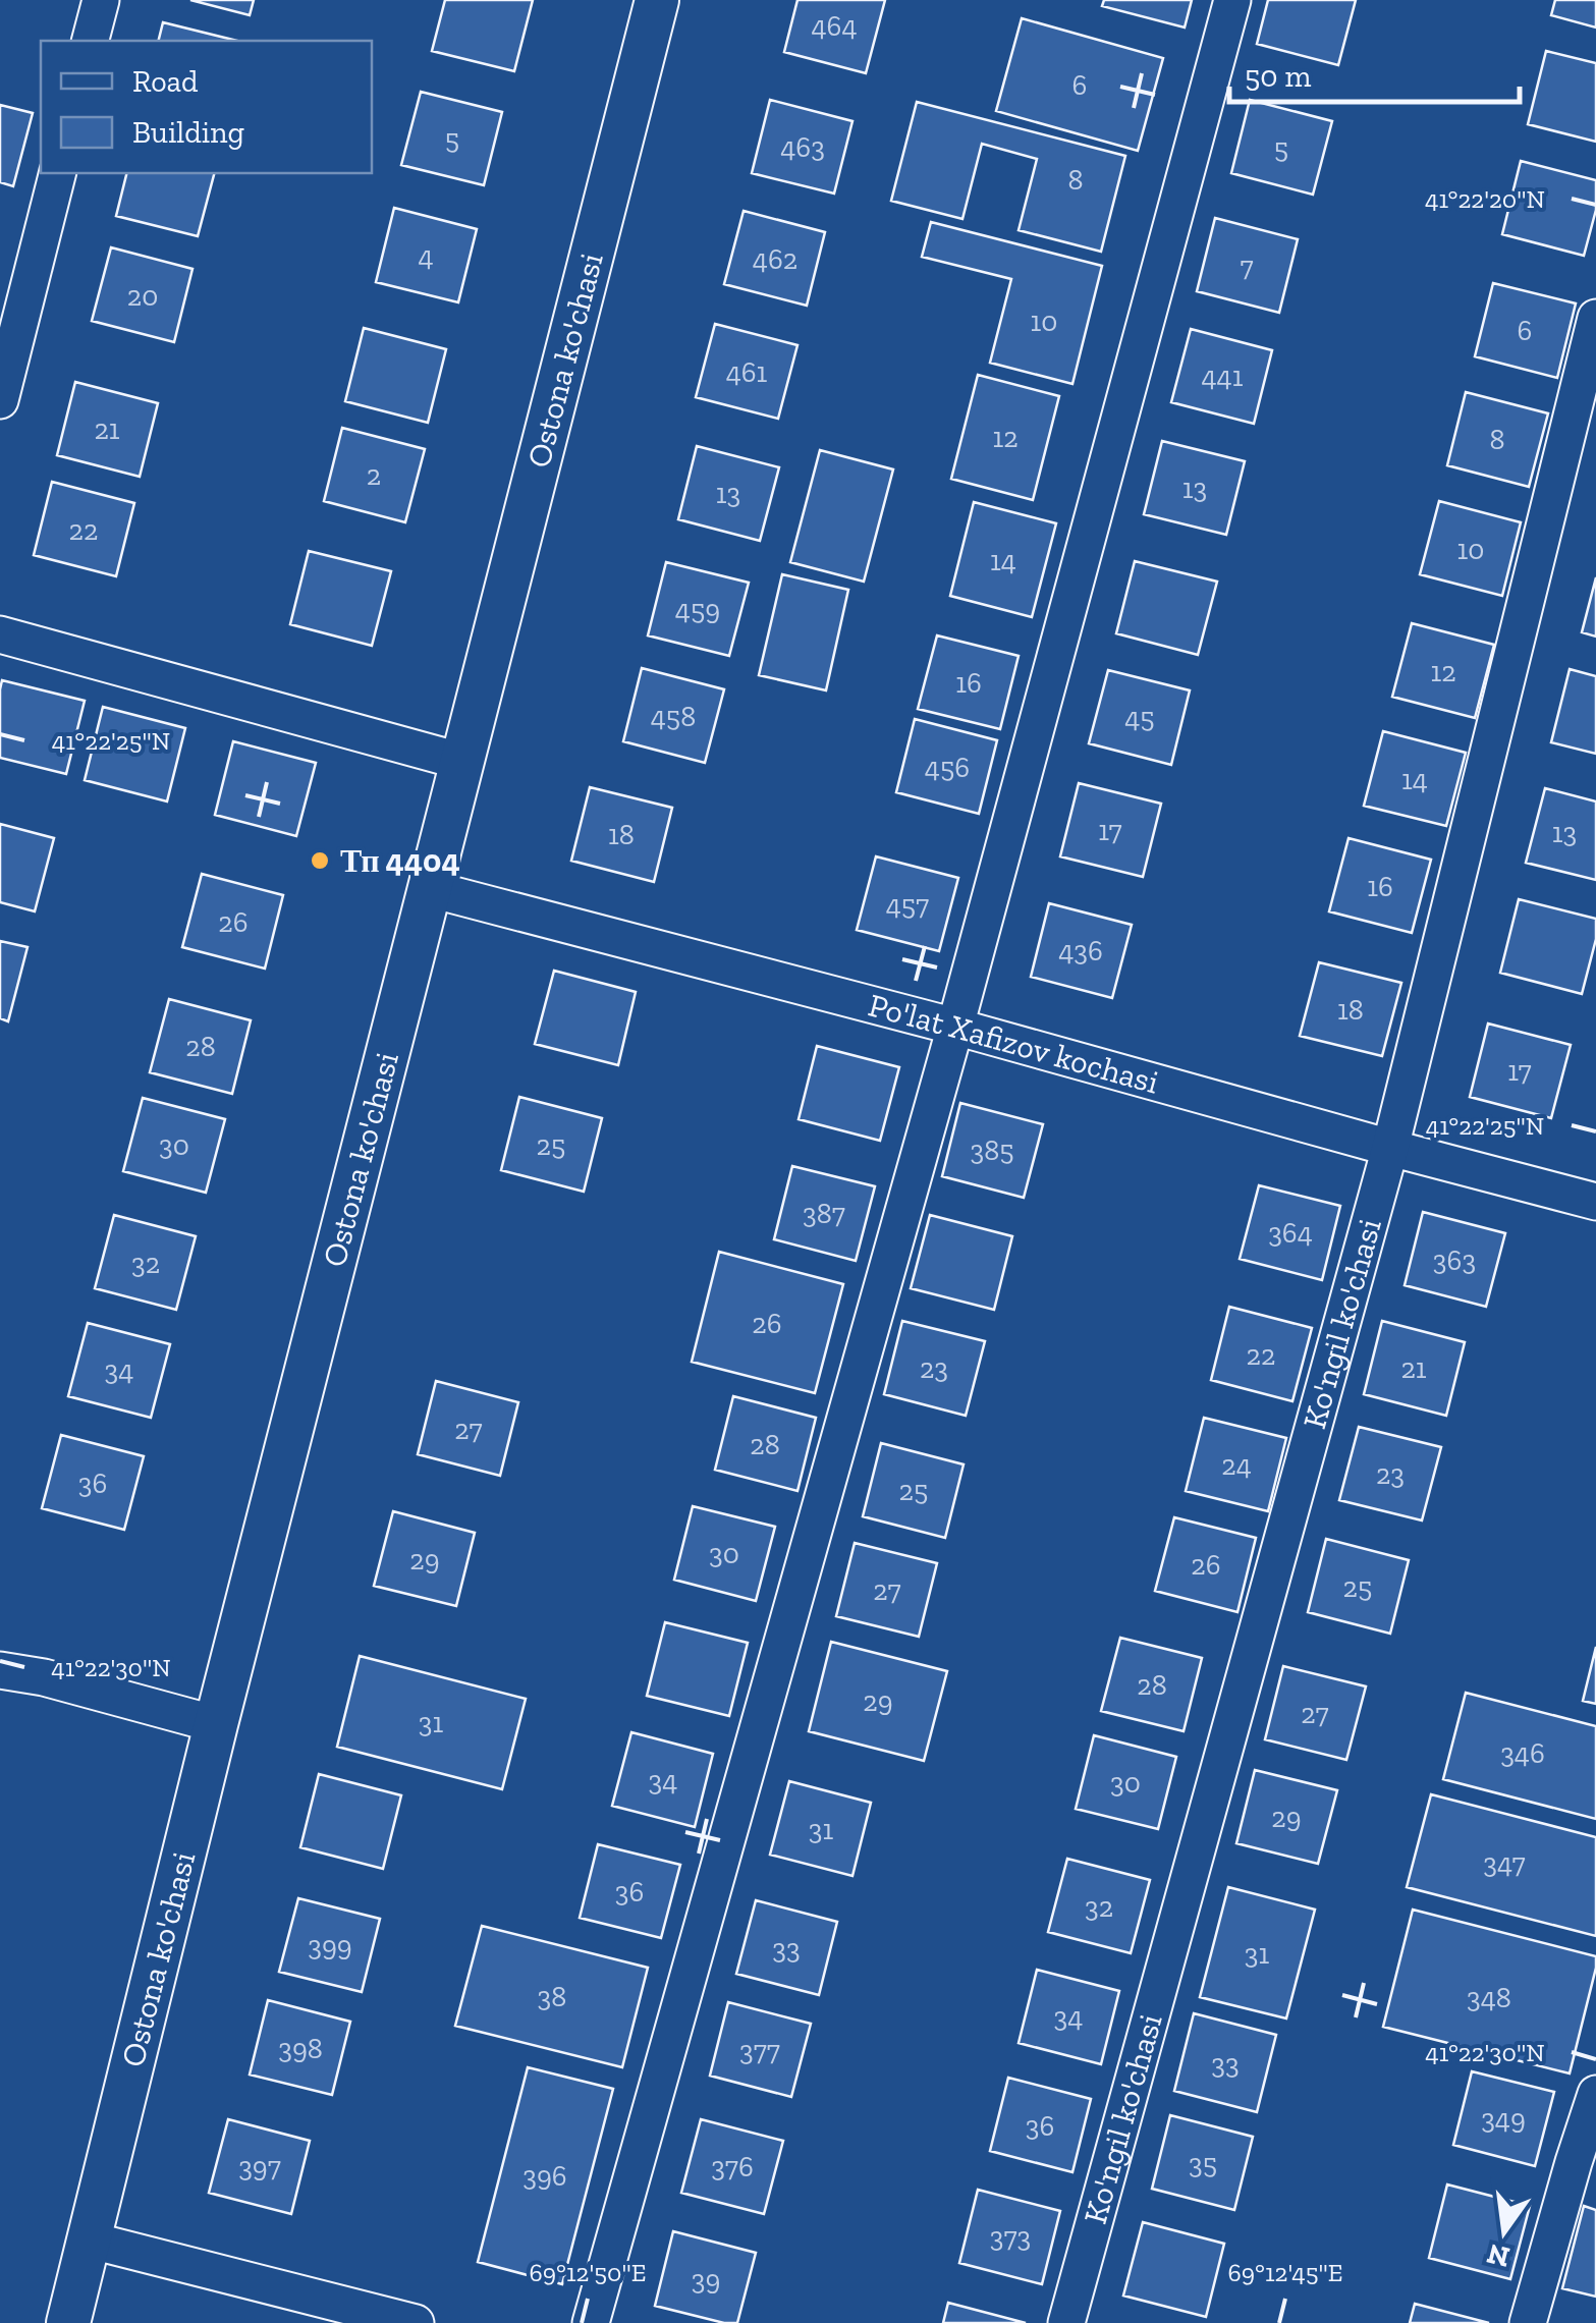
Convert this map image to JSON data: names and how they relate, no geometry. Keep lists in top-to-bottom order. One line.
{"streets":{"street":["Ostona ko'chasi","Po'lat Xafizov kochasi","Ko'ngil ko'chasi"]},"crossings":[["Ostona ko'chasi","Po'lat Xafizov kochasi"],["Po'lat Xafizov kochasi","Ko'ngil ko'chasi"]],"places":["Тп 4404"],"house_numbers":["464","6","5","463","5","8","4","462","7","20","10","6","461","441","21","12","8","2","13","13","22","10","14","459","12","16","458","45","456","14","17","13","18","16","457","26","436","18","28","17","30","25","385","387","364","363","32","26","22","23","21","34","27","28","24","23","36","25","30","29","26","25","27","28","29","27","31","346","34","30","29","31","347","36","32","399","33","31","38","348","34","398","377","33","349","36","35","397","376","396","373","39"],"legend":["Road","Building"],"scale_bar":"50 m","north":"bottom","coordinates":["41°22'20\"N","41°22'25\"N","41°22'30\"N","69°12'50\"E","69°12'45\"E"]}
